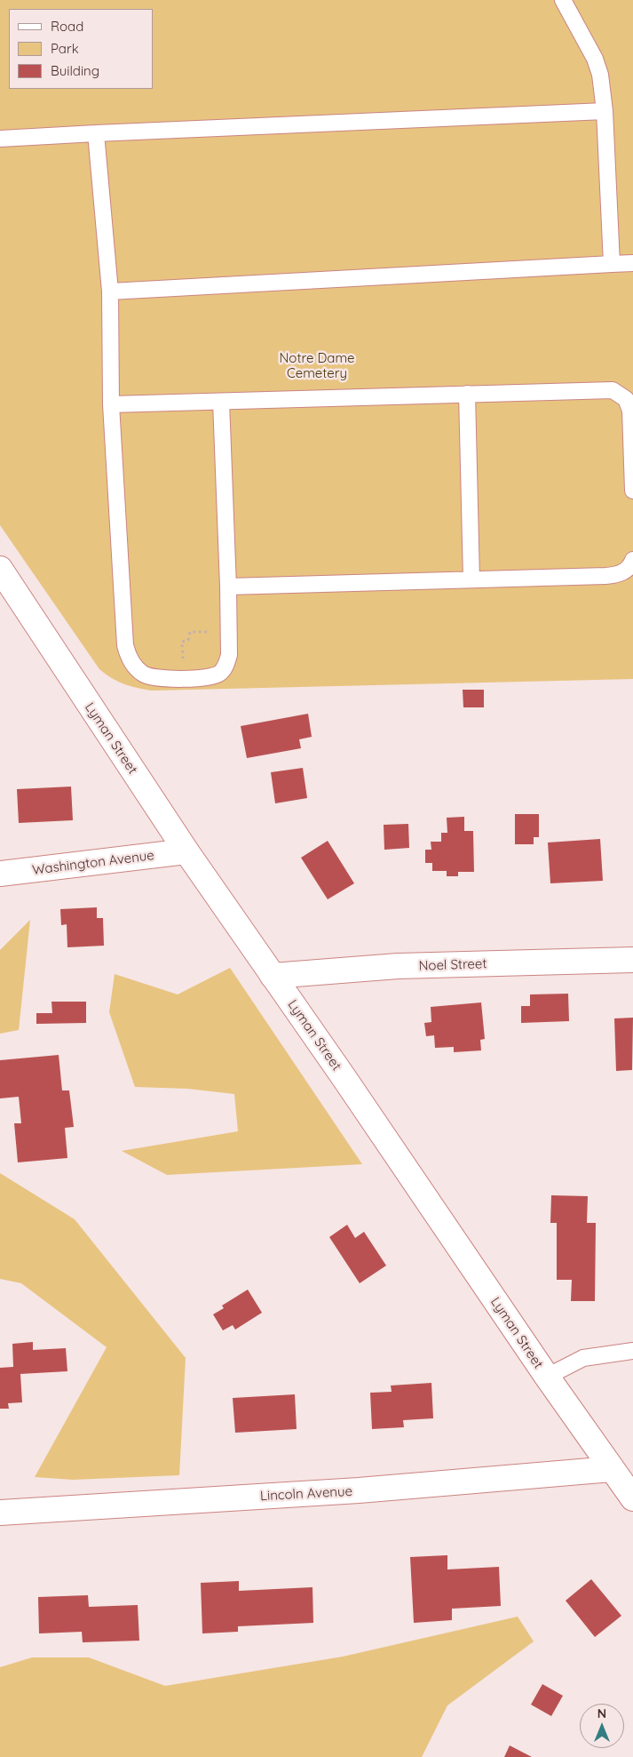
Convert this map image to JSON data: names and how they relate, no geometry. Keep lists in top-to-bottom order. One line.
{"streets":{"street":["Lyman Street","Washington Avenue","Noel Street","Lincoln Avenue"]},"crossings":[["Lyman Street","Washington Avenue"],["Lyman Street","Noel Street"],["Lyman Street","Lincoln Avenue"]],"parks":["Notre Dame Cemetery"],"legend":["Road","Park","Building"],"north":"top"}
